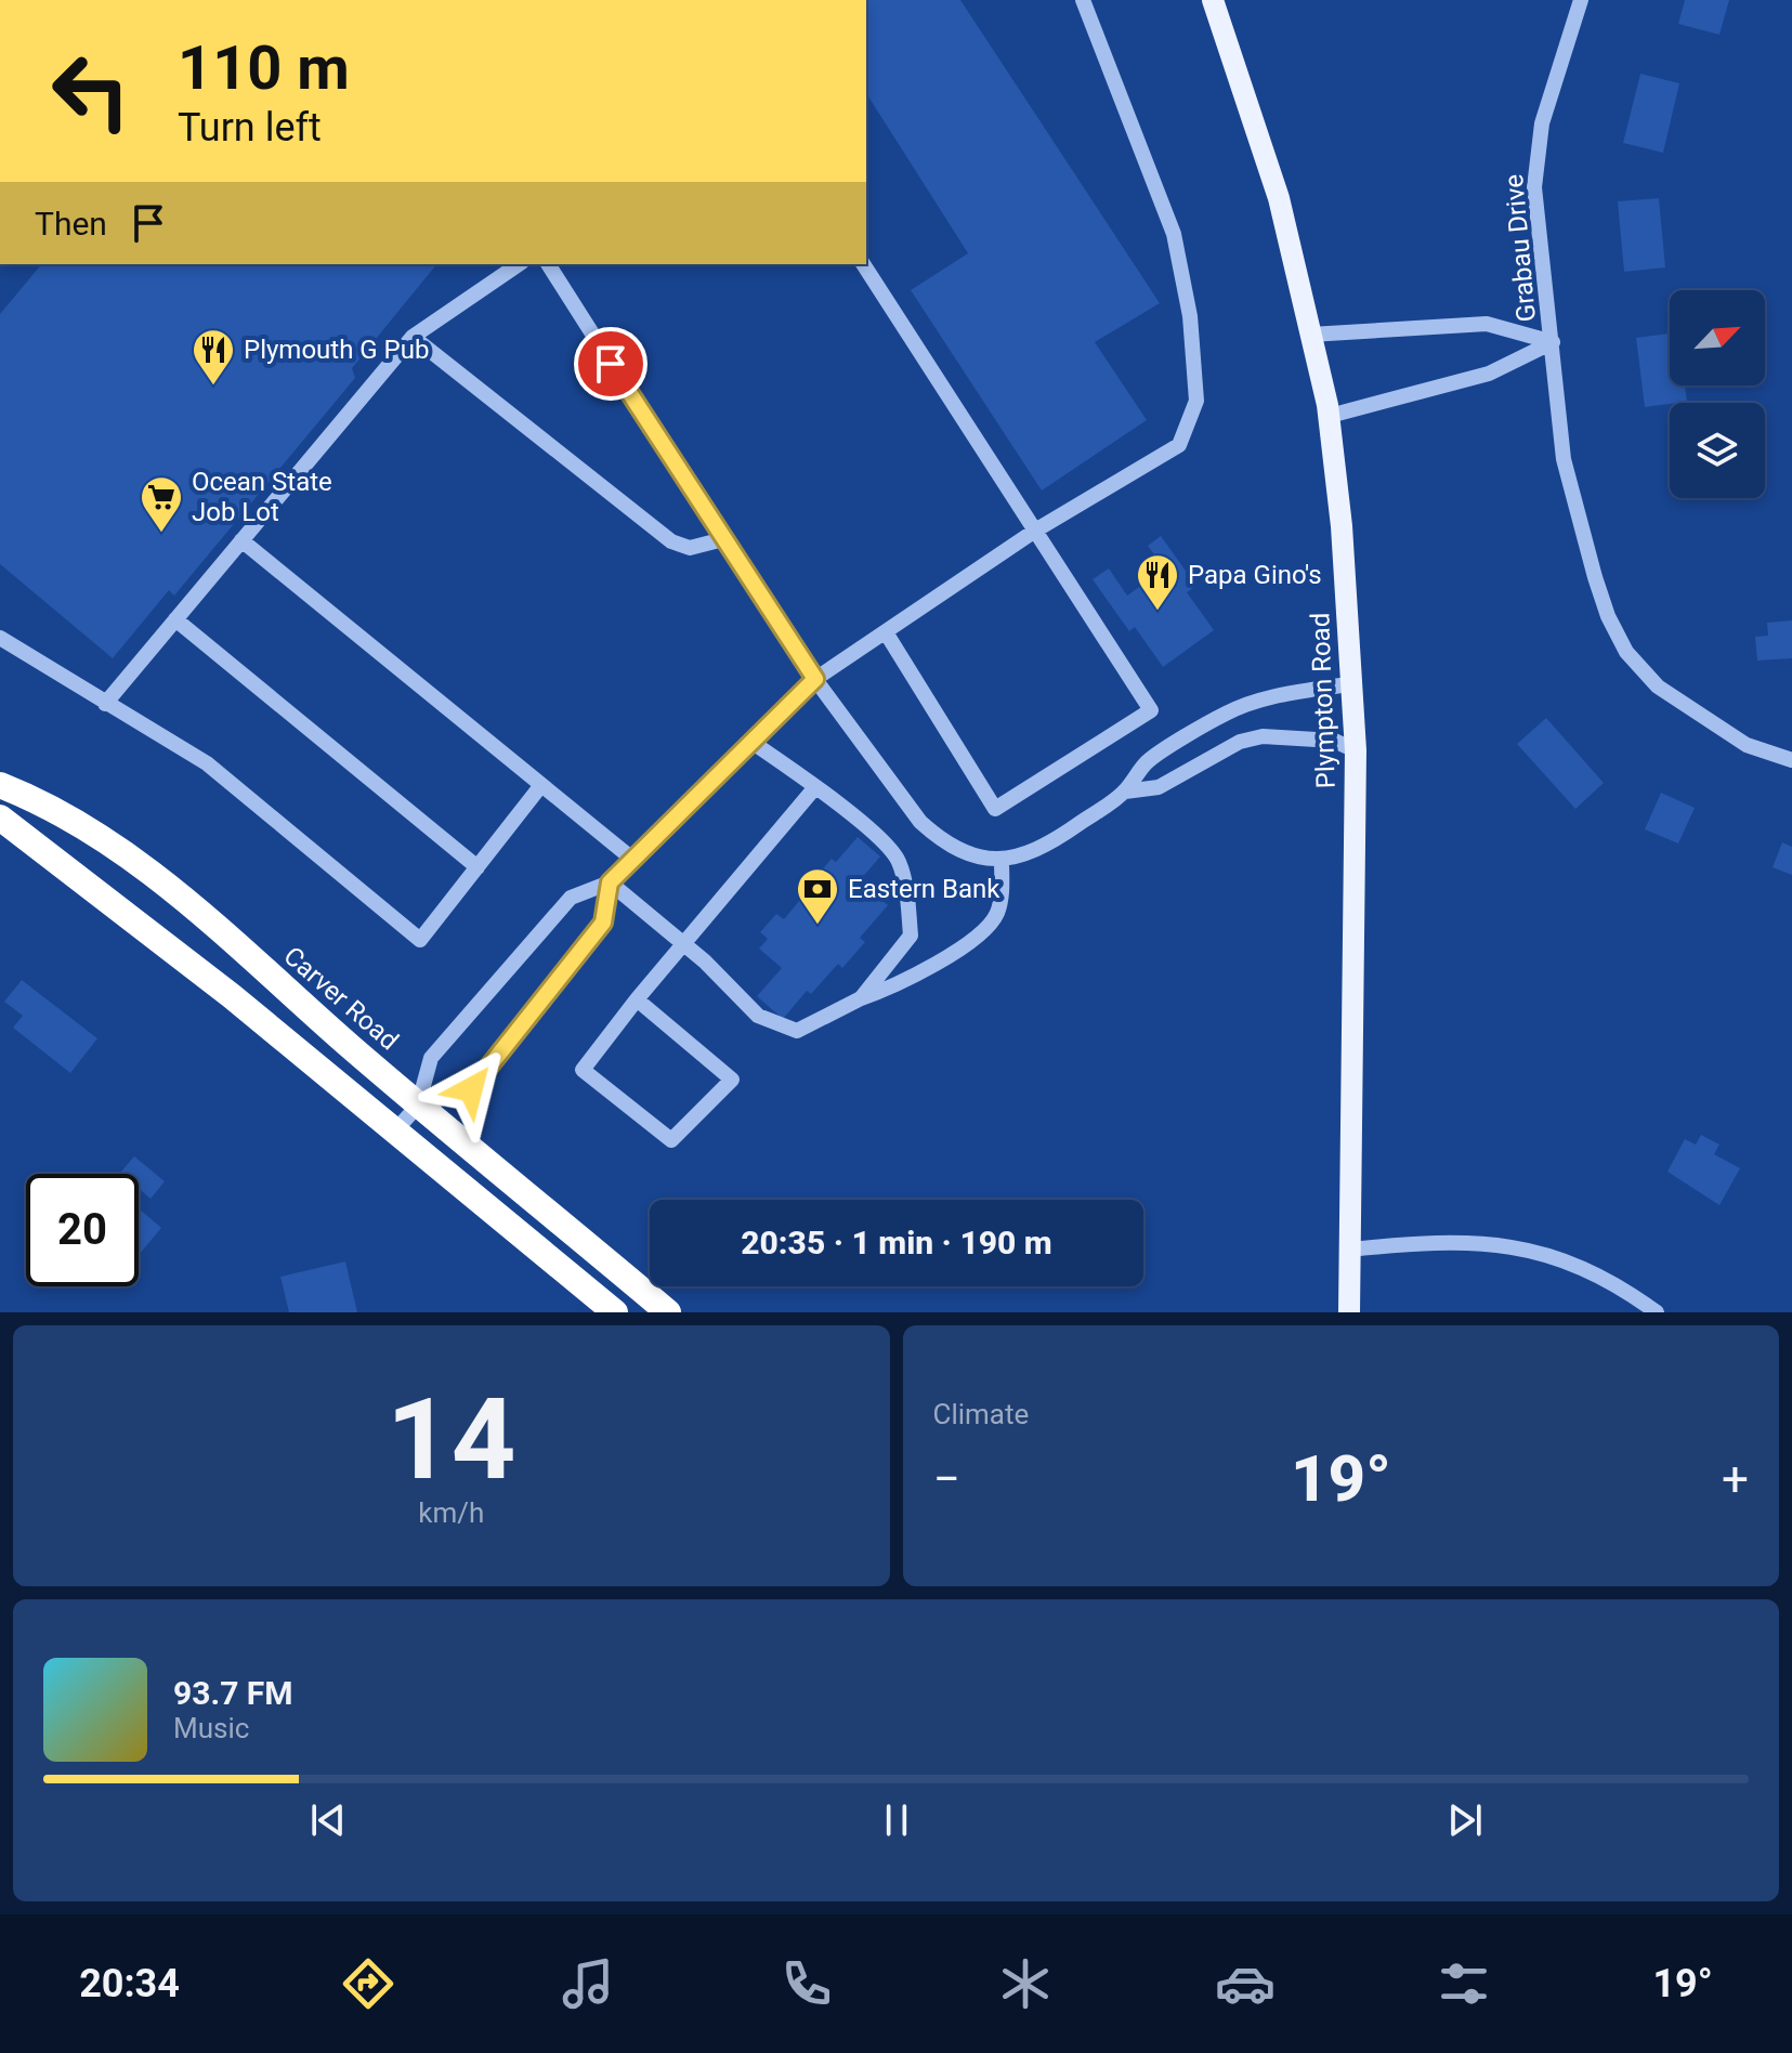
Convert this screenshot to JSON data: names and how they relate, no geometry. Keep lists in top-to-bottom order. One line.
{"streets":{"highway":["Carver Road"],"main road":["Plympton Road"],"street":["Grabau Drive"]},"places":{"restaurant":["Plymouth G Pub","Papa Gino's"],"supermarket":["Ocean State Job Lot"],"bank":["Eastern Bank"]},"north":"top right","page":{"turn":["110 m","Turn left"],"then":"Then","limit":"20","trip":"20:35 · 1 min · 190 m","tile":[["14","km/h"],"Climate"],"heat":["−","19°","+"],"song":["93.7 FM","Music"],"tabs":["20:34","19°"]}}
